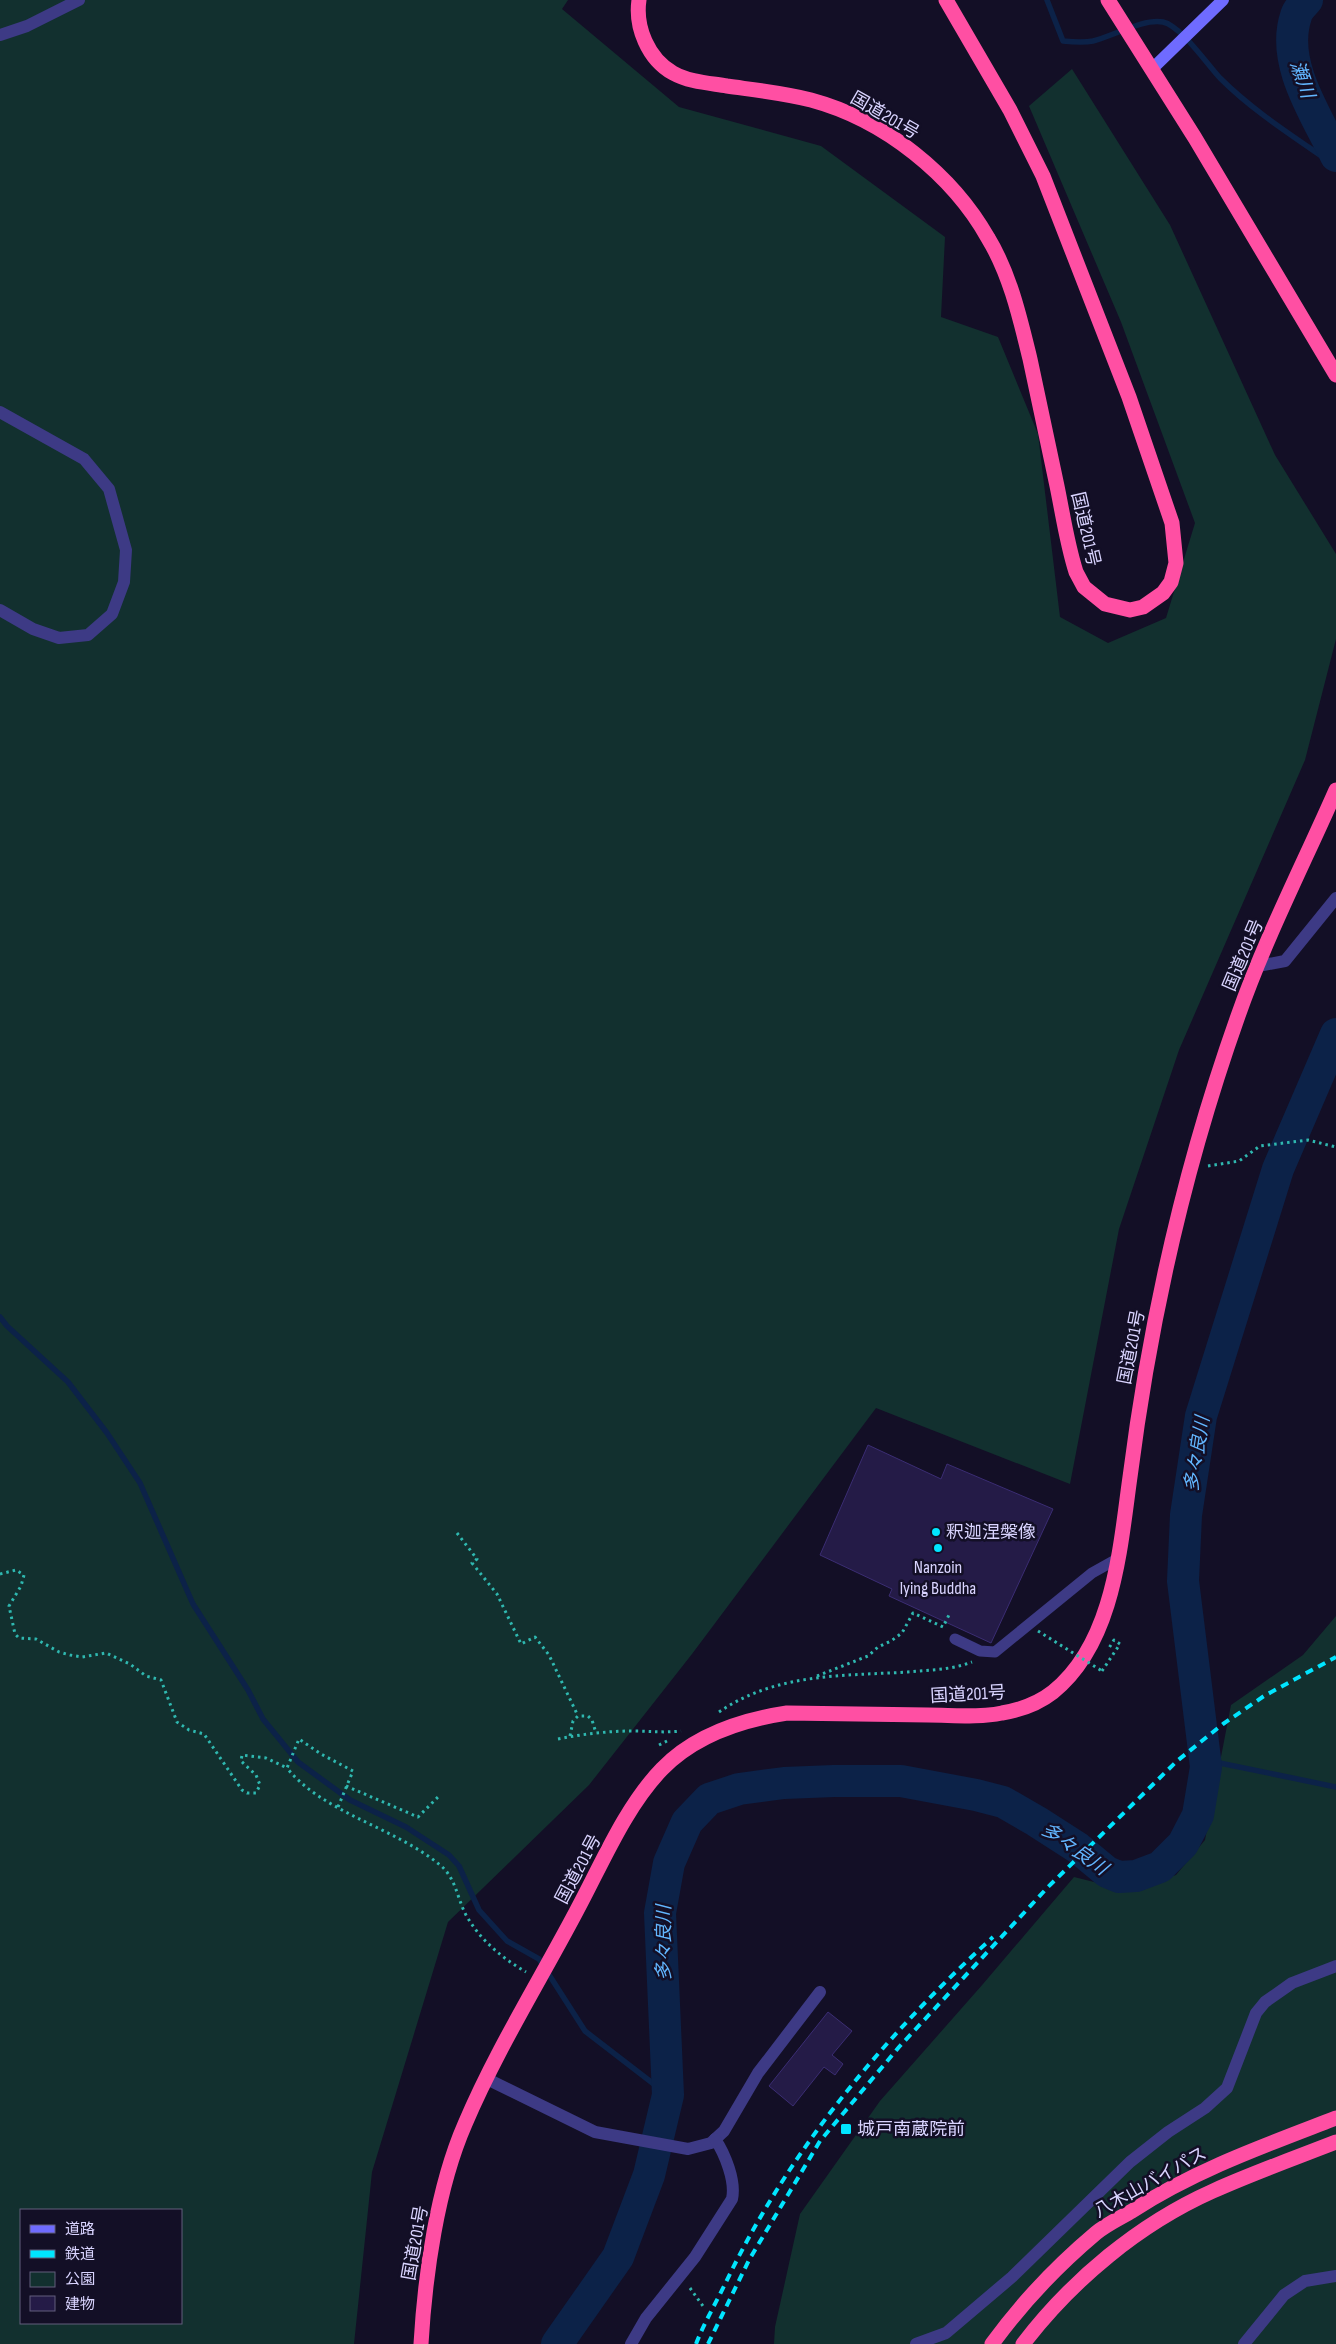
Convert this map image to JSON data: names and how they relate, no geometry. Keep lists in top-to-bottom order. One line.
{"streets":{"highway":["国道201号","八木山バイパス"]},"water":["瀬川","多々良川"],"places":{"other":["釈迦涅槃像","Nanzoin lying Buddha"],"transit":["城戸南蔵院前"]},"legend":["道路","鉄道","公園","建物"]}
